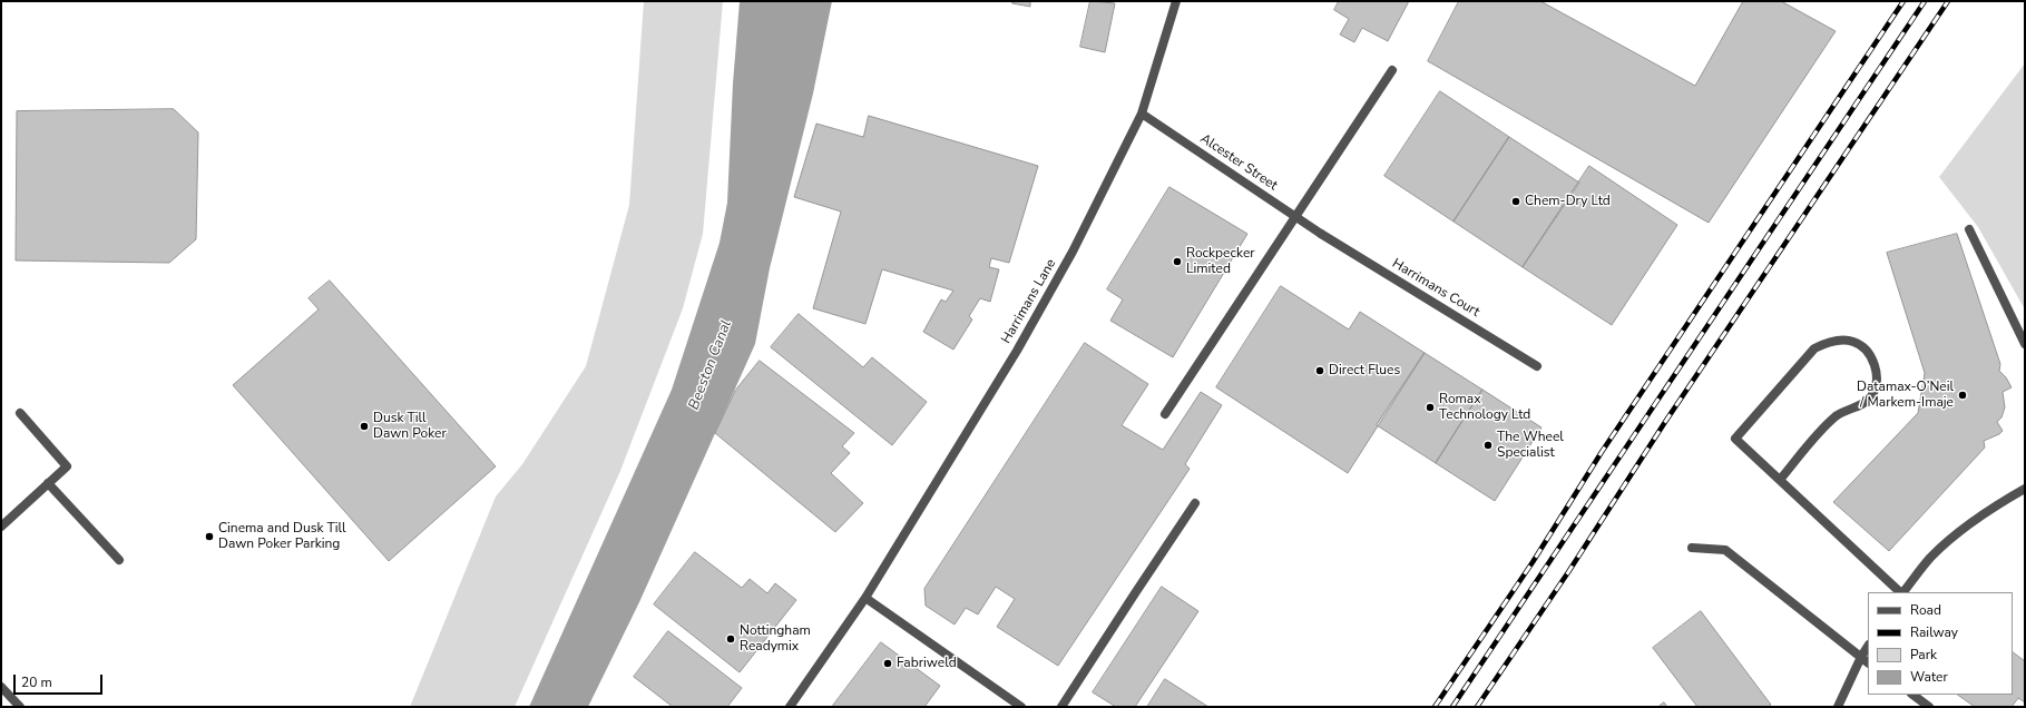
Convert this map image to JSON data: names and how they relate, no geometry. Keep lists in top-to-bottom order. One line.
{"streets":{"street":["Alcester Street","Harrimans Court","Harrimans Lane"]},"crossings":[["Alcester Street","Harrimans Court"],["Alcester Street","Harrimans Lane"]],"water":["Beeston Canal"],"places":["Chem-Dry Ltd","Rockpecker Limited","Direct Flues","Datamax-O’Neil / Markem-Imaje","Romax Technology Ltd","Dusk Till Dawn Poker","The Wheel Specialist","Cinema and Dusk Till Dawn Poker Parking","Nottingham Readymix","Fabriweld"],"legend":["Road","Railway","Park","Water"],"scale_bar":"20 m"}
